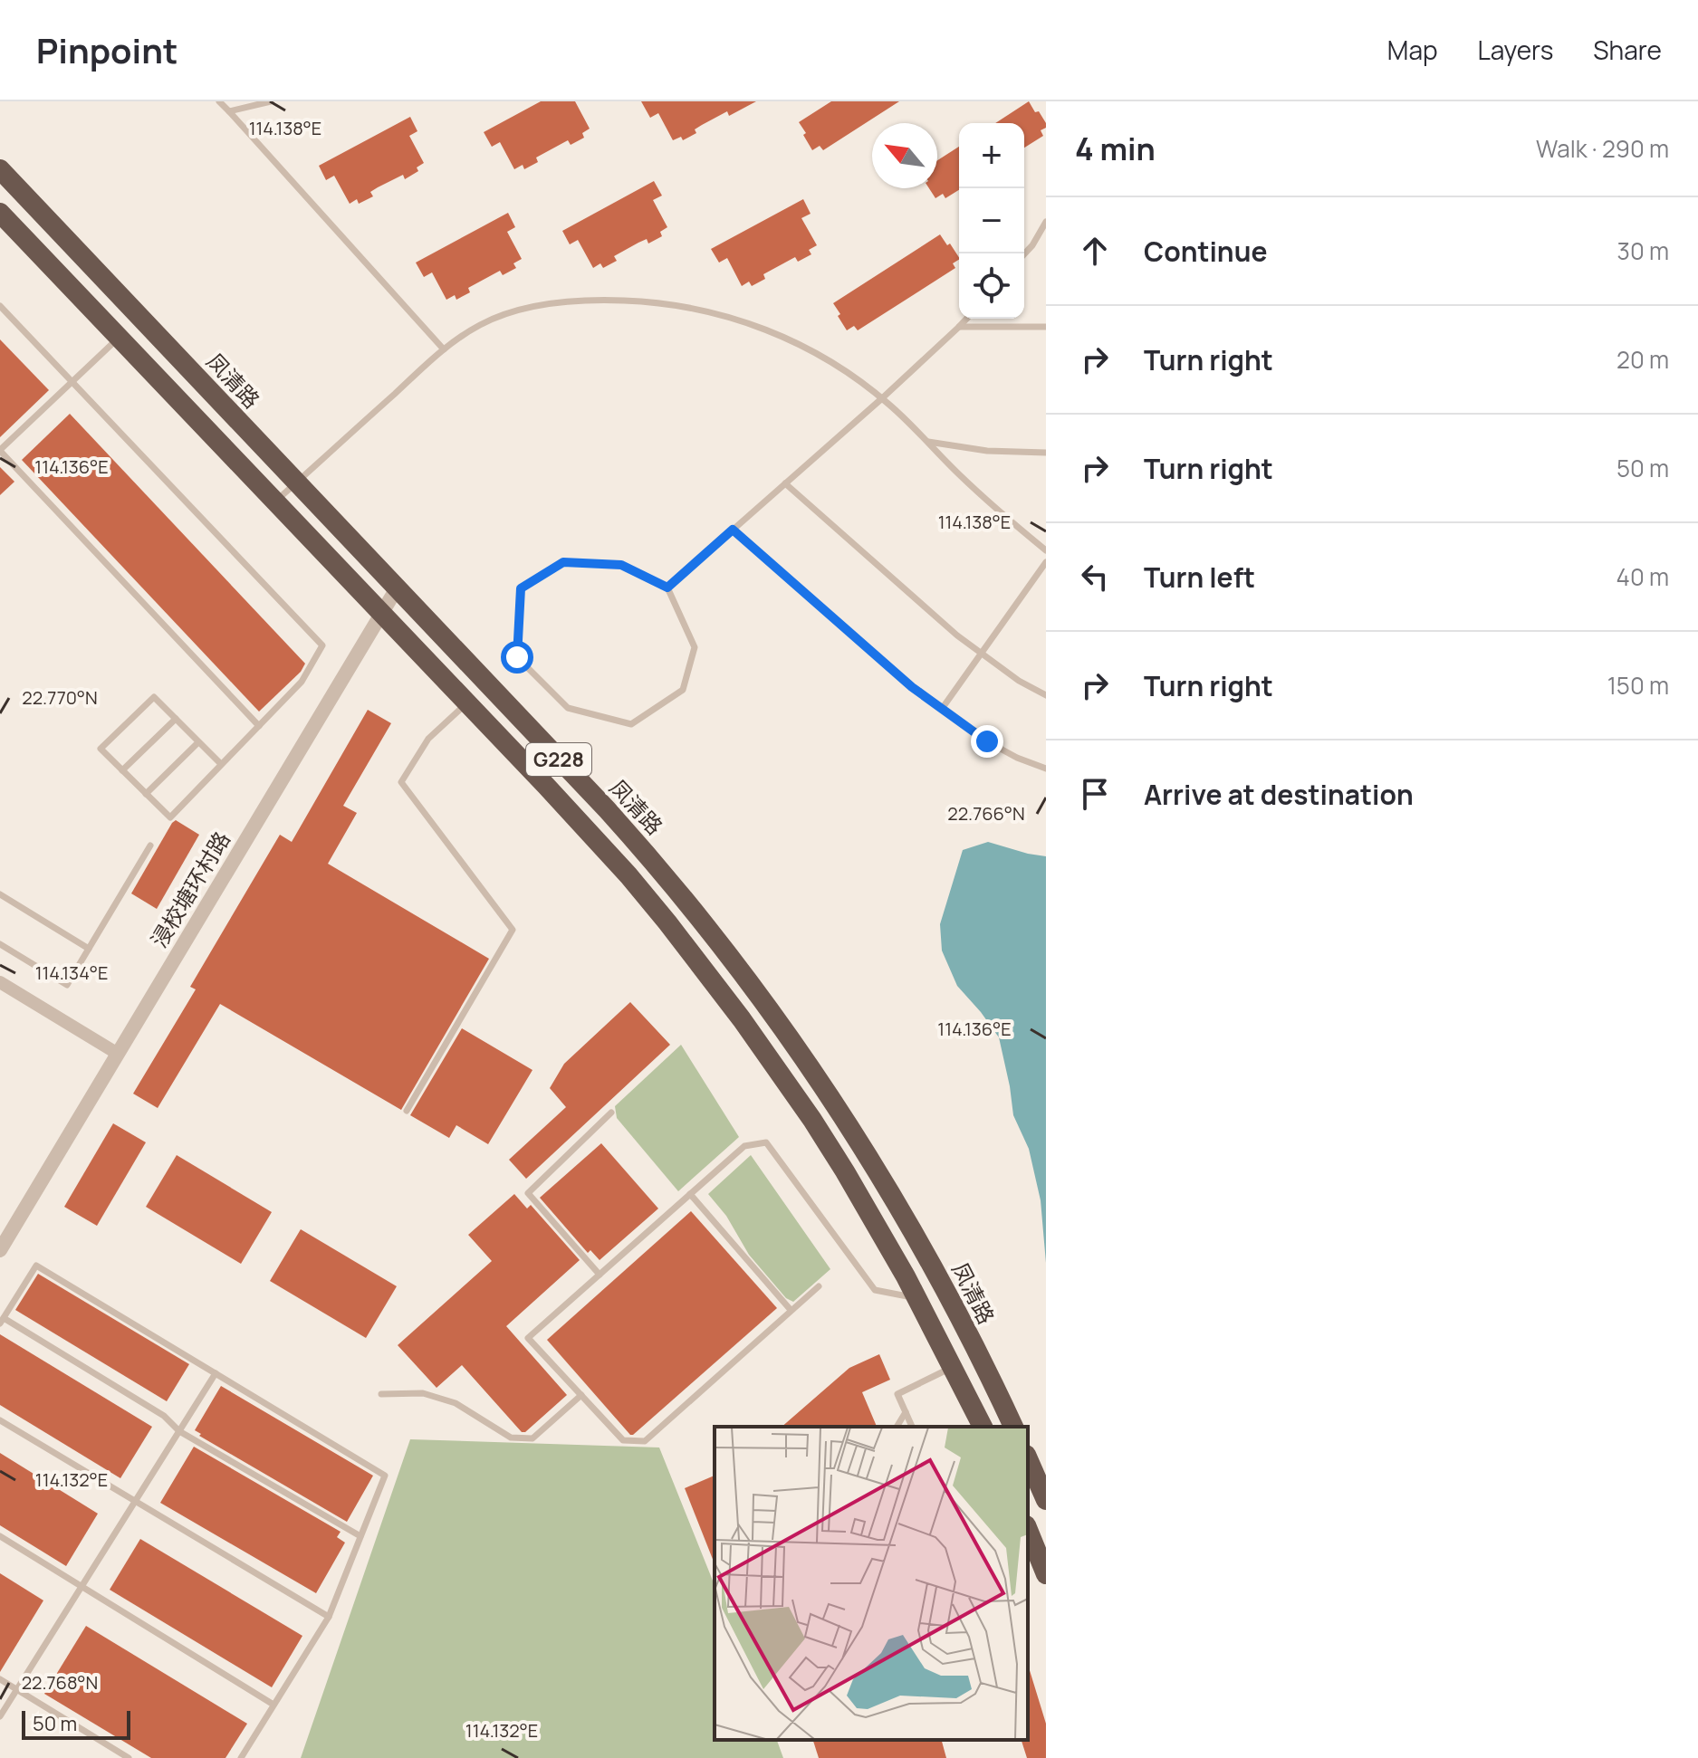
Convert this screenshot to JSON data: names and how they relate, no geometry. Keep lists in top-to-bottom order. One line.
{"streets":{"highway":["凤清路","G228"],"street":["浸校塘环村路"]},"crossings":[["凤清路","浸校塘环村路"],["G228","浸校塘环村路"]],"scale_bar":"50 m","north":"top left","page":{"header":"Pinpoint","nav":["Map","Layers","Share"],"heading":["4 min","Walk · 290 m"],"map_buttons":["+","−"],"list":[["Continue","30 m"],["Turn right","20 m"],["Turn right","50 m"],["Turn left","40 m"],["Turn right","150 m"],"Arrive at destination"],"scale":"50 m"},"coordinates":["114.138°E","114.136°E","22.770°N","22.766°N","114.134°E","114.132°E","22.768°N"]}
